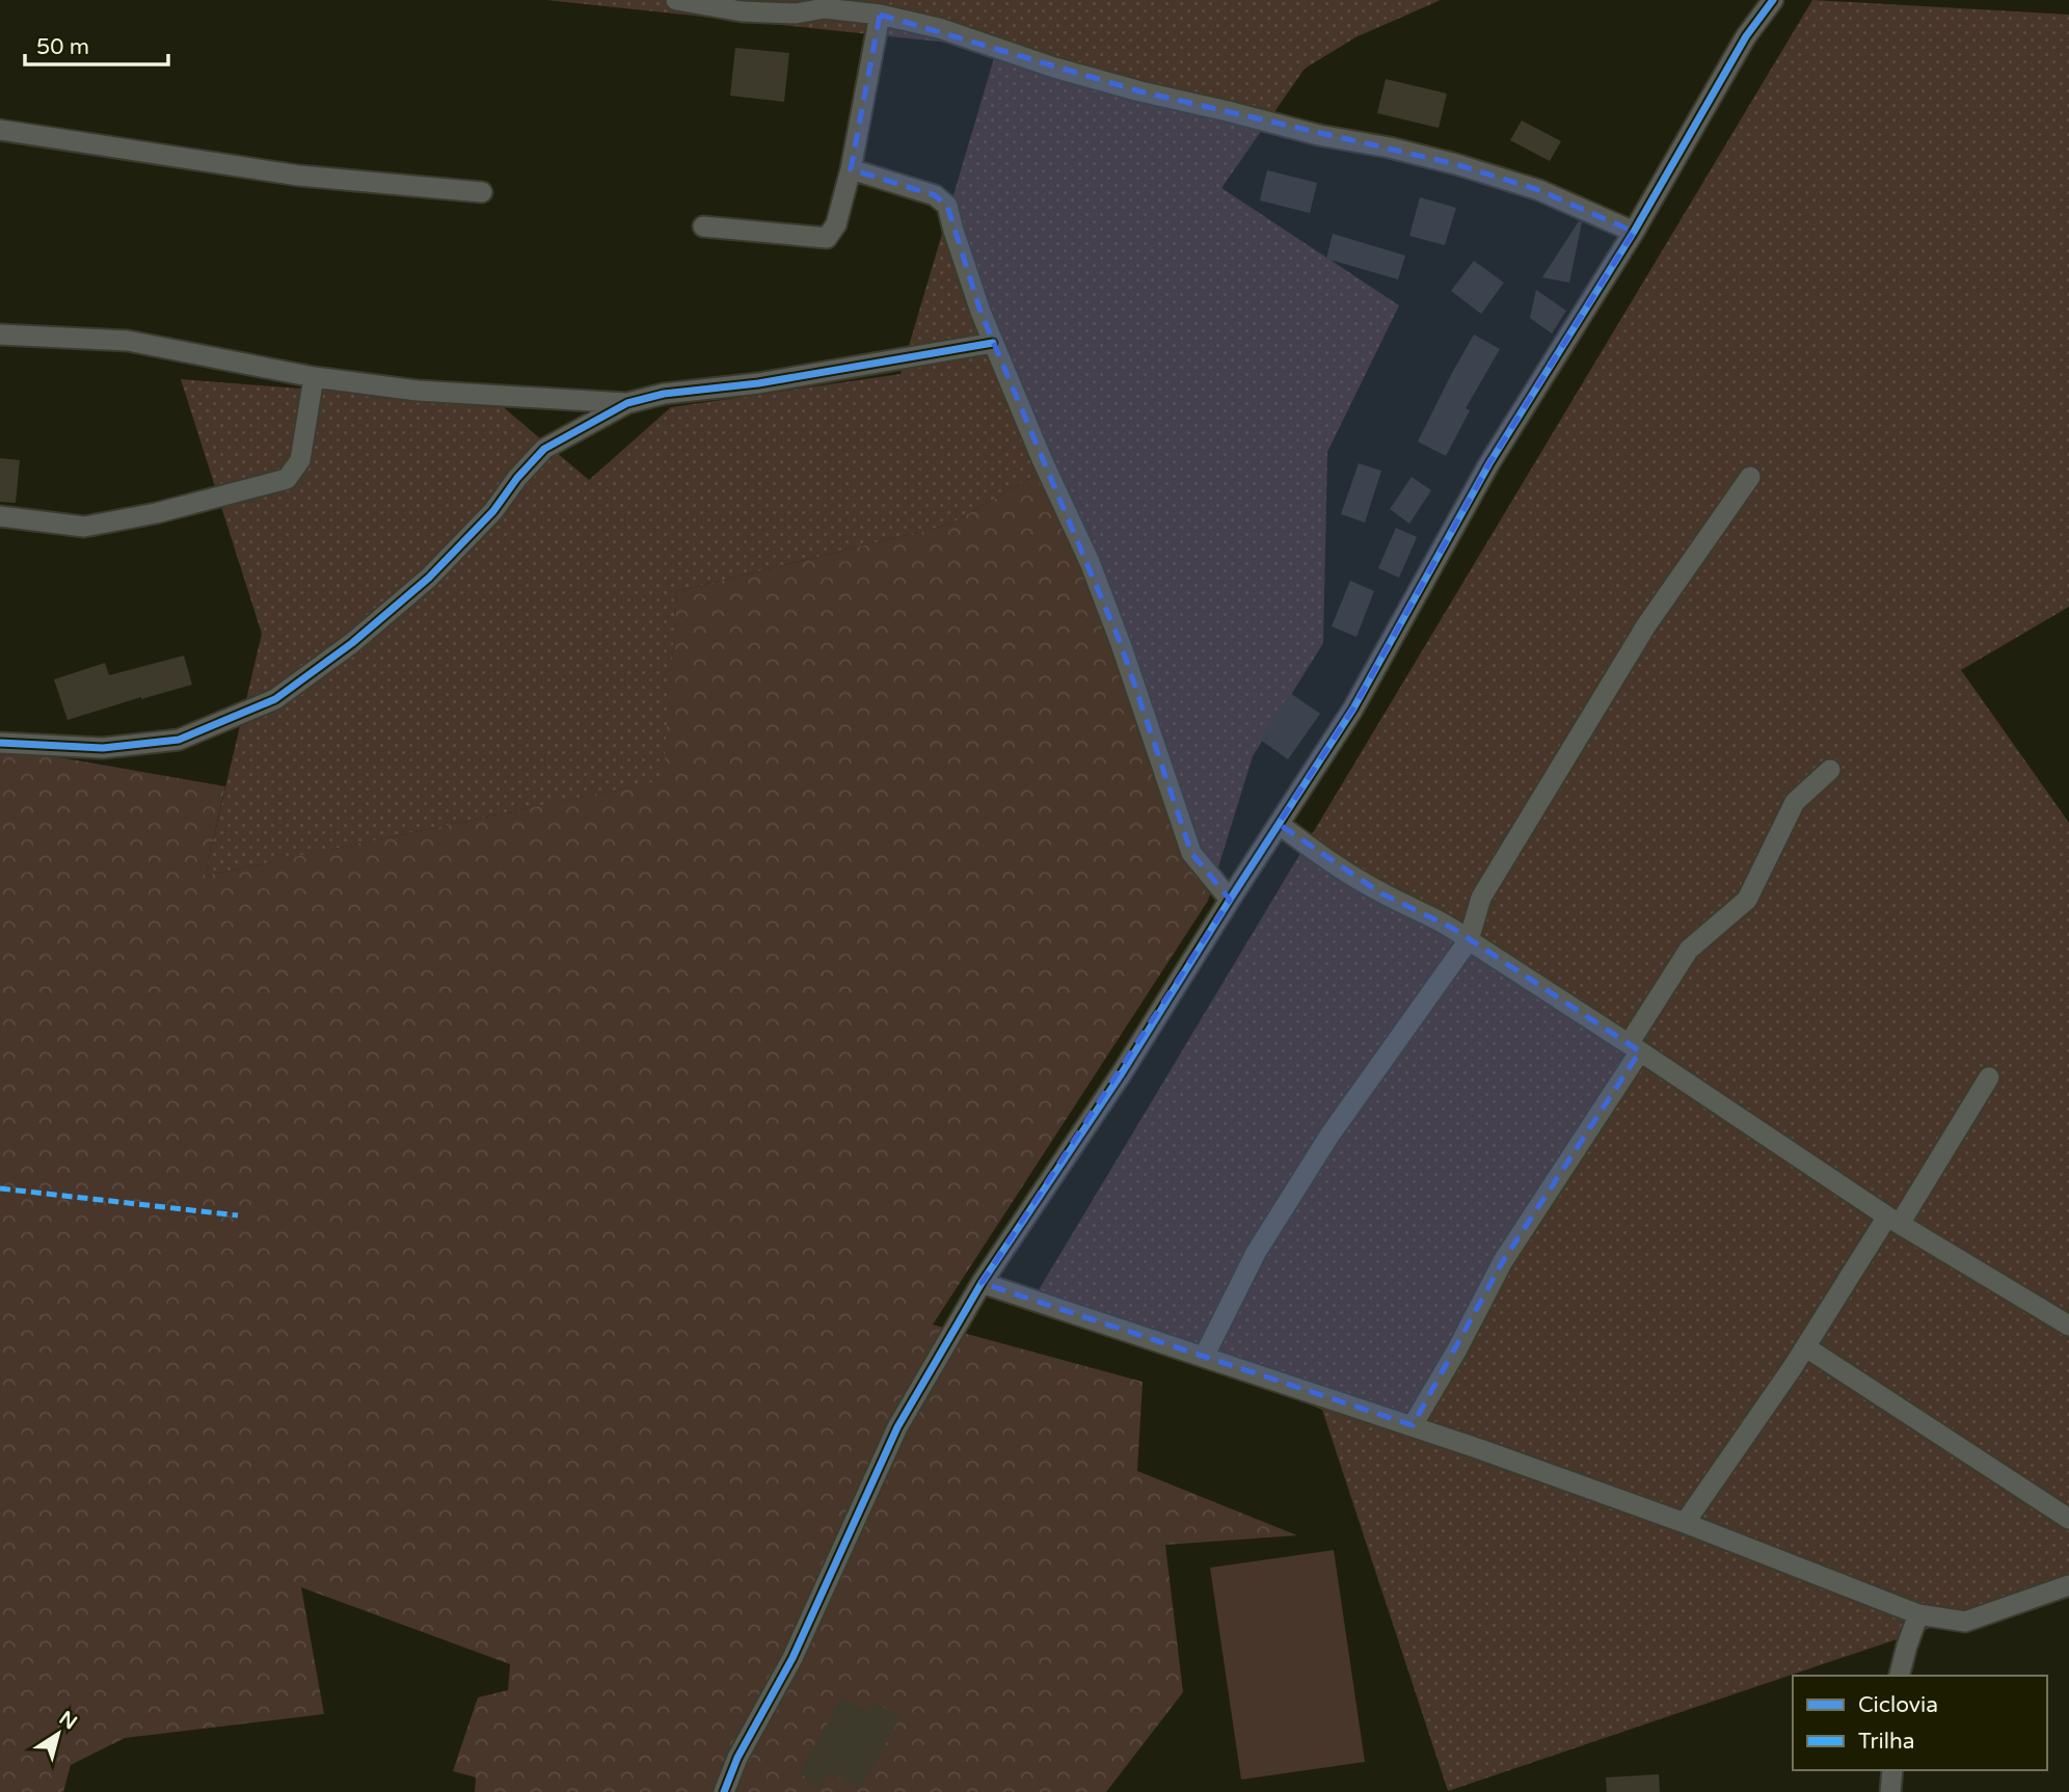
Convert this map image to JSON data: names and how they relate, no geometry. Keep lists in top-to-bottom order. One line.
{"legend":["Ciclovia","Trilha"],"scale_bar":"50 m","north":"top right"}
